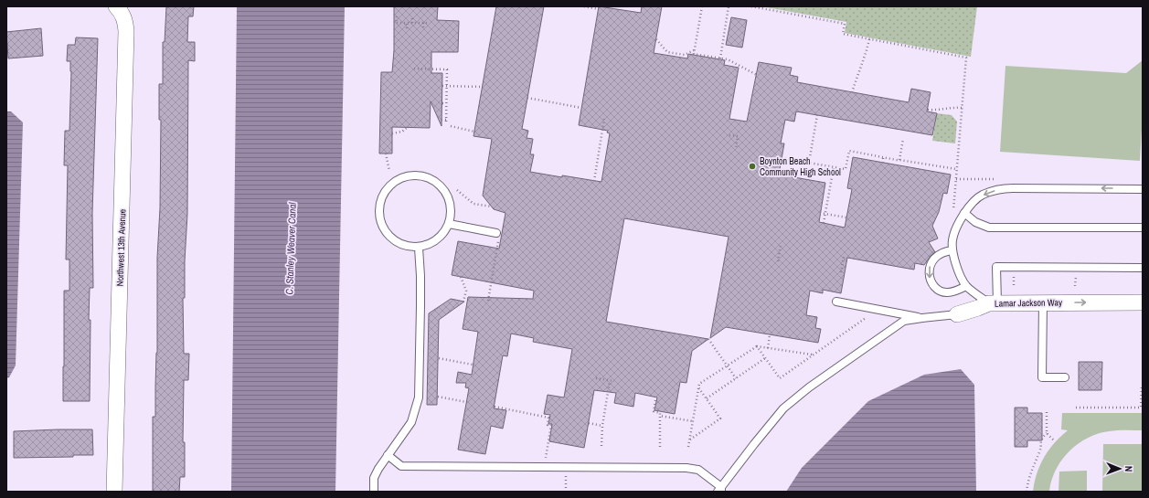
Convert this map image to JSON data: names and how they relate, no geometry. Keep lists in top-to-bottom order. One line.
{"streets":{"street":["Northwest 13th Avenue","Lamar Jackson Way"]},"water":["C. Stanley Weaver Canal"],"places":["Boynton Beach Community High School"],"north":"right"}
